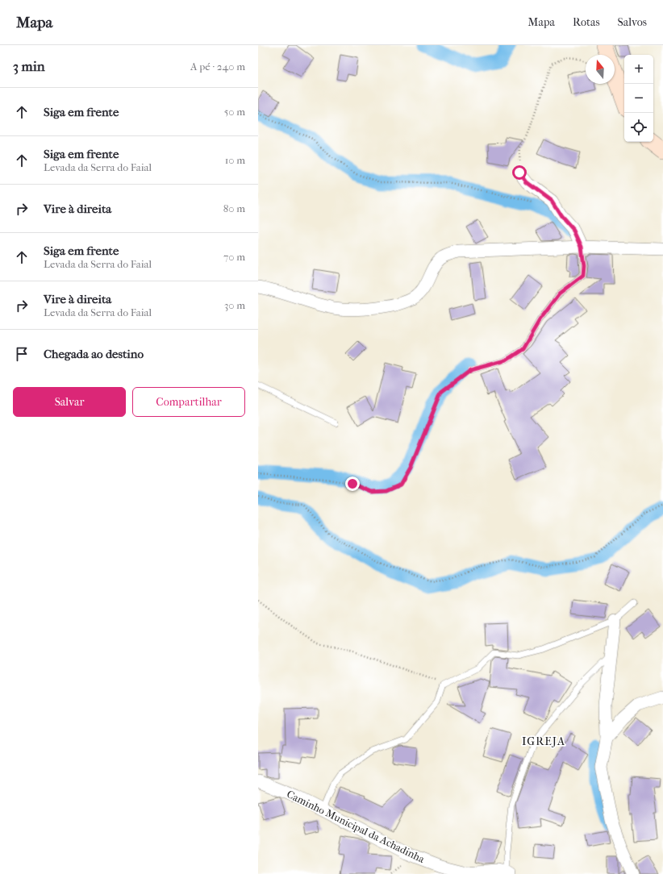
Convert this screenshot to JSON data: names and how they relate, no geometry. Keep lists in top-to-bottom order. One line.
{"streets":{"street":["Caminho Municipal da Achadinha"]},"districts":["IGREJA"],"north":"top","page":{"header":"Mapa","nav":["Mapa","Rotas","Salvos"],"heading":["3 min","A pé · 240 m"],"map_buttons":["+","−"],"list":[["Siga em frente","50 m"],["Siga em frente","Levada da Serra do Faial","10 m"],["Vire à direita","80 m"],["Siga em frente","Levada da Serra do Faial","70 m"],["Vire à direita","Levada da Serra do Faial","30 m"],"Chegada ao destino"],"buttons":["Salvar","Compartilhar"]}}
